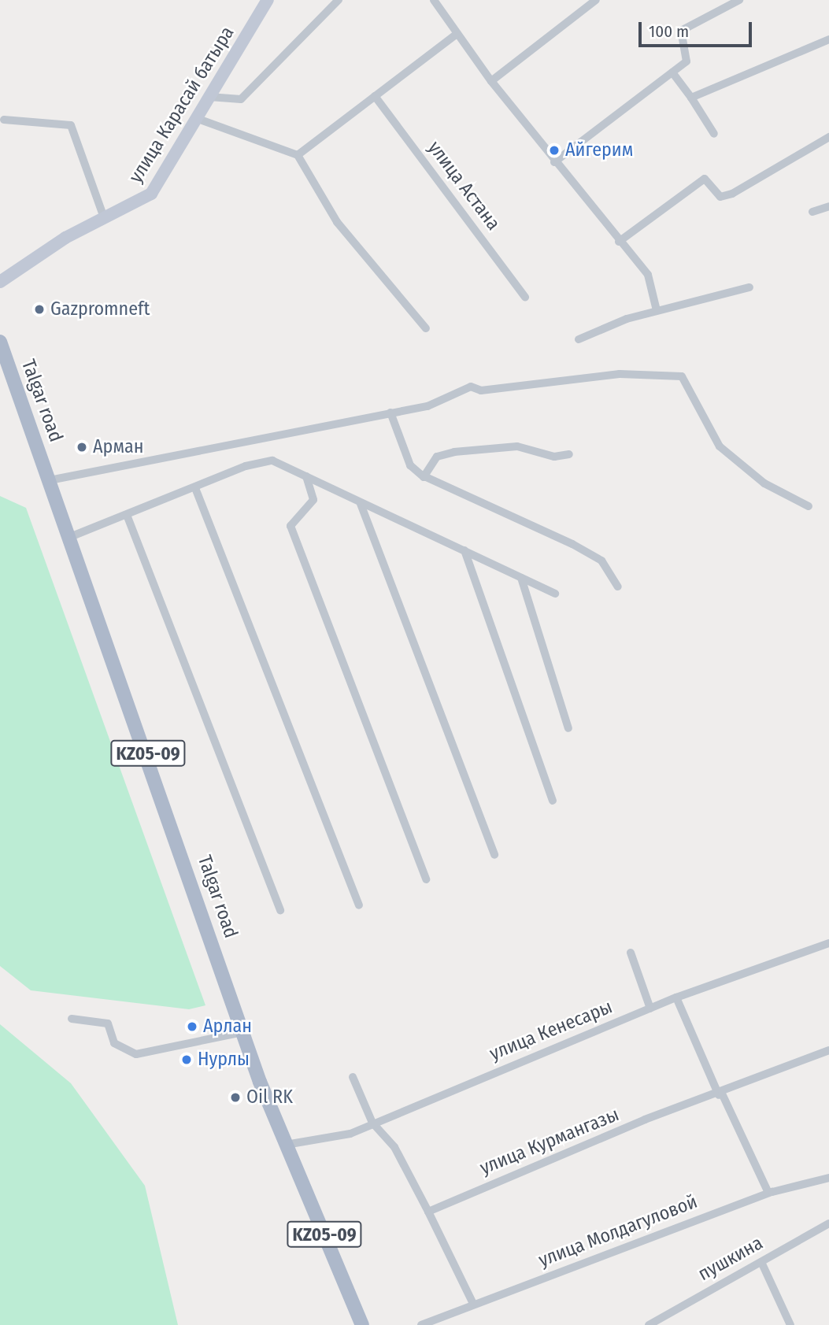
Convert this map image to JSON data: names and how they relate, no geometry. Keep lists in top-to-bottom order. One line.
{"streets":{"main road":["Talgar road","KZ05-09"],"street":["улица Карасай батыра","улица Астана","улица Кенесары","улица Курмангазы","улица Молдагуловой","пушкина"]},"crossings":[["Talgar road","улица Кенесары"]],"places":["Айгерим","Gazpromneft","Арман","Арлан","Нурлы","Oil RK"],"scale_bar":"100 m"}
